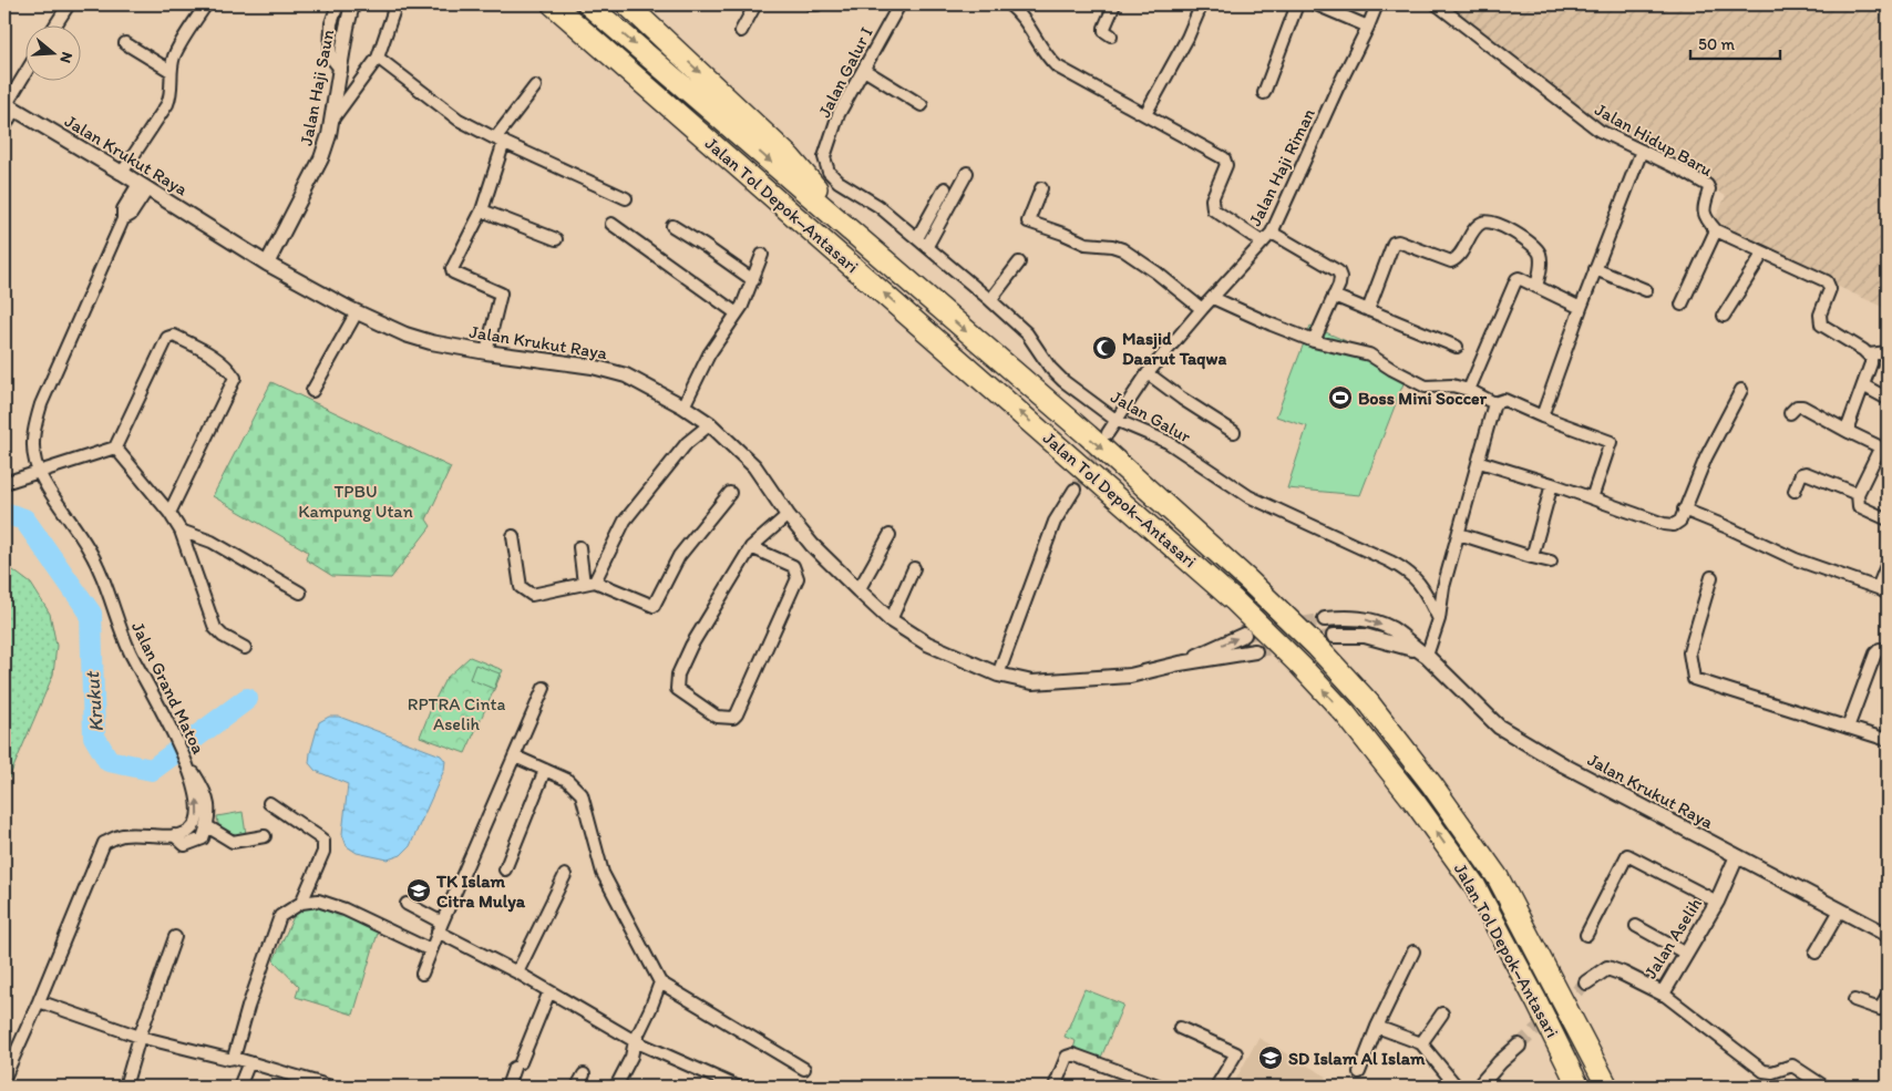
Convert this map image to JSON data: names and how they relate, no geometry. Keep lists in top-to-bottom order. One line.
{"streets":{"highway":["Jalan Tol Depok–Antasari"],"street":["Jalan Galur I","Jalan Haji Saun","Jalan Hidup Baru","Jalan Krukut Raya","Jalan Haji Riman","Jalan Galur","Jalan Grand Matoa","Jalan Aselih"]},"crossings":[["Jalan Galur I","Jalan Galur"],["Jalan Haji Saun","Jalan Krukut Raya"],["Jalan Krukut Raya","Jalan Grand Matoa"],["Jalan Krukut Raya","Jalan Aselih"],["Jalan Haji Riman","Jalan Galur"]],"water":["Krukut"],"parks":["TPBU Kampung Utan","RPTRA Cinta Aselih"],"places":{"mosque":["Masjid Daarut Taqwa"],"sports":["Boss Mini Soccer"],"school or university":["TK Islam Citra Mulya","SD Islam Al Islam"]},"scale_bar":"50 m","north":"right"}
